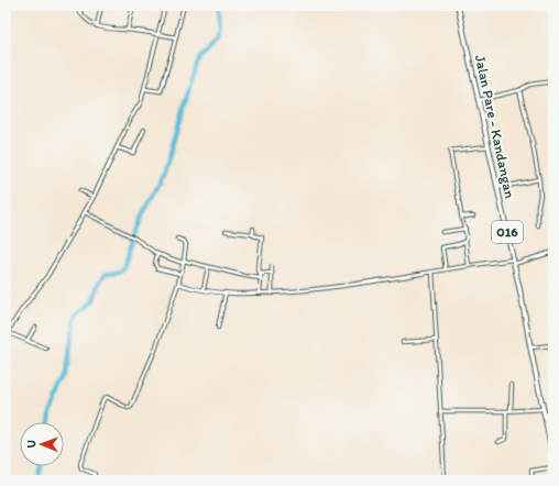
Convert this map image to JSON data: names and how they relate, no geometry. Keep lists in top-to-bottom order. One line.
{"streets":{"main road":["Jalan Pare - Kandangan","016"]},"north":"left"}
